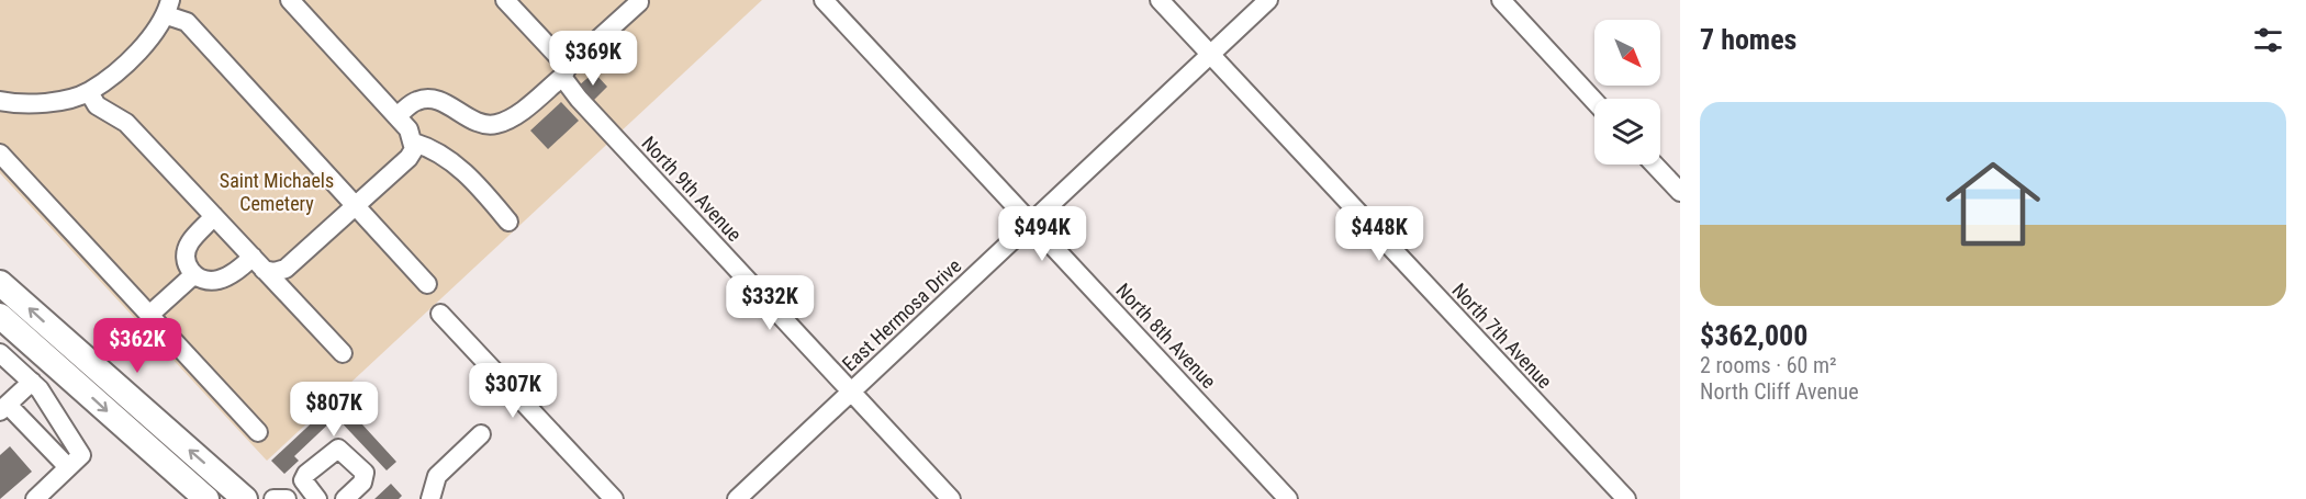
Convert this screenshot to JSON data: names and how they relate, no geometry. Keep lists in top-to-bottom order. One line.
{"streets":{"street":["North 9th Avenue","East Hermosa Drive","North 8th Avenue","North 7th Avenue"]},"crossings":[["North 9th Avenue","East Hermosa Drive"],["East Hermosa Drive","North 8th Avenue"],["East Hermosa Drive","North 7th Avenue"]],"parks":["Saint Michaels Cemetery"],"north":"bottom right","page":{"heading":"7 homes","price":["$369K","$494K","$448K","$332K","$362K","$307K","$807K"],"list":[{"name":"$362,000","note":"2 rooms · 60 m² · North Cliff Avenue"}]}}
